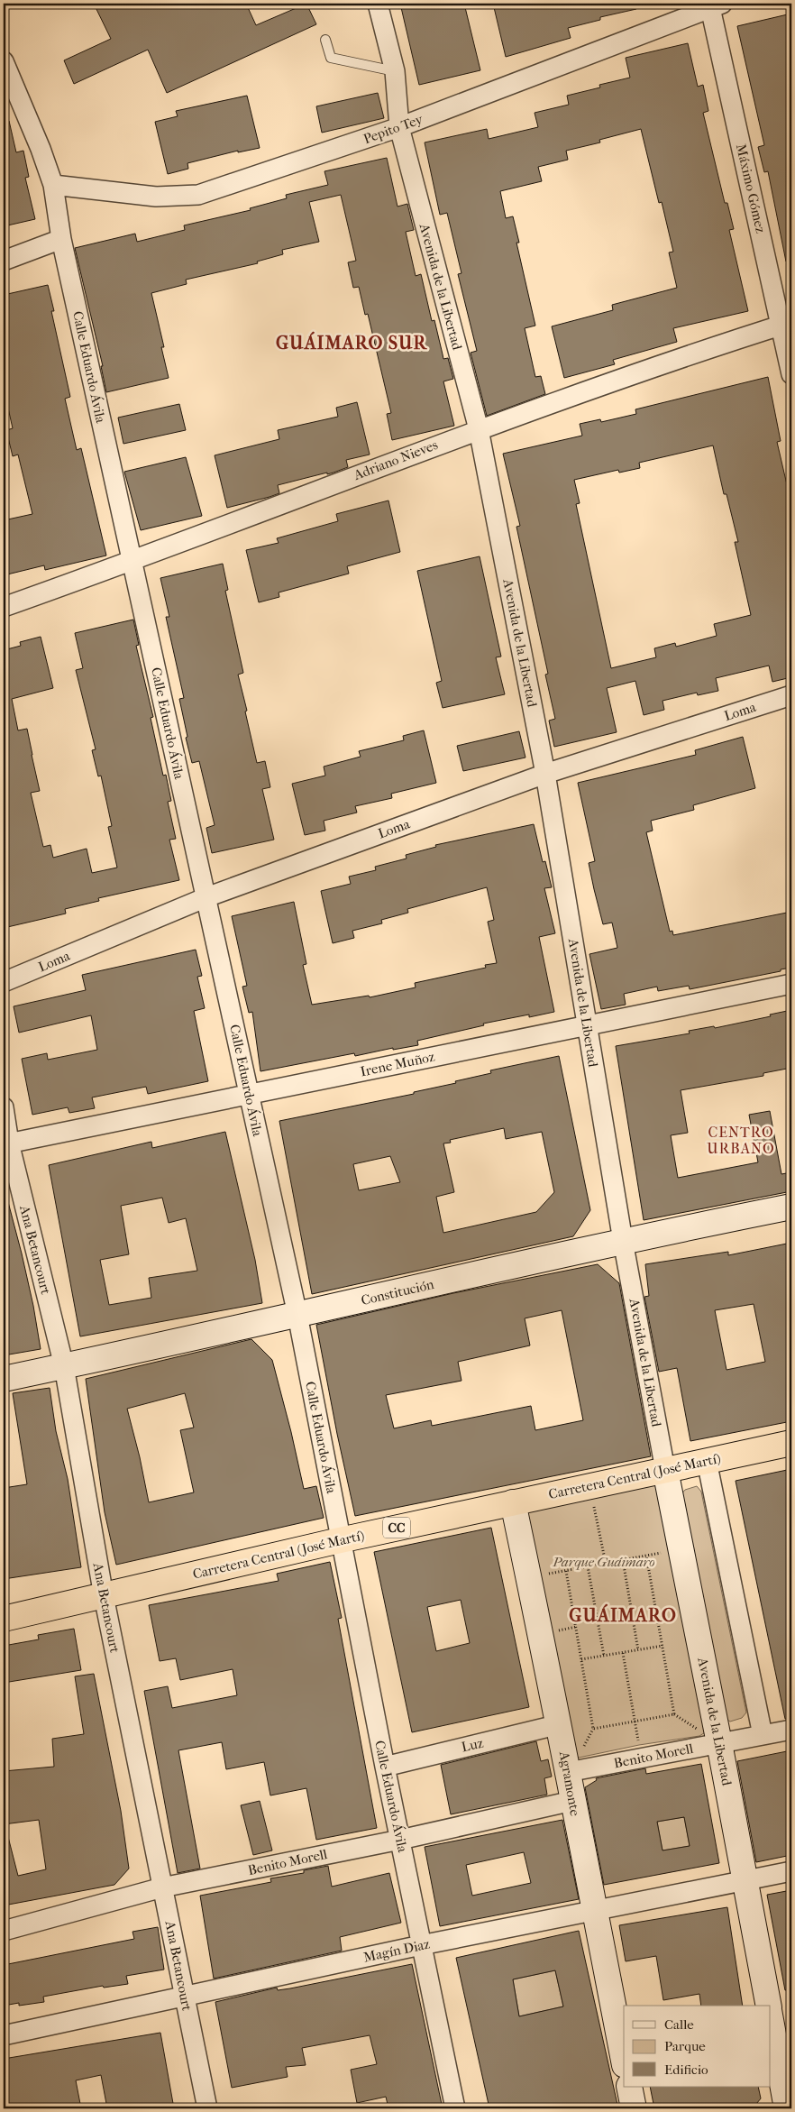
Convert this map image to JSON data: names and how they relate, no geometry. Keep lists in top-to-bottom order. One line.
{"streets":{"highway":["Carretera Central (José Martí)","CC"],"street":["Pepito Tey","Máximo Gómez","Avenida de la Libertad","Calle Eduardo Ávila","Adriano Nieves","Loma","Irene Muñoz","Ana Betancourt","Constitución","Luz","Benito Morell","Agramonte","Magín Diaz"]},"crossings":[["Pepito Tey","Máximo Gómez"],["Pepito Tey","Avenida de la Libertad"],["Pepito Tey","Calle Eduardo Ávila"],["Máximo Gómez","Adriano Nieves"],["Avenida de la Libertad","Adriano Nieves"],["Avenida de la Libertad","Loma"],["Avenida de la Libertad","Irene Muñoz"],["Avenida de la Libertad","Constitución"],["Avenida de la Libertad","Carretera Central (José Martí)"],["Avenida de la Libertad","Benito Morell"],["Avenida de la Libertad","Magín Diaz"],["Calle Eduardo Ávila","Adriano Nieves"],["Calle Eduardo Ávila","Loma"],["Calle Eduardo Ávila","Irene Muñoz"],["Calle Eduardo Ávila","Constitución"],["Calle Eduardo Ávila","Carretera Central (José Martí)"],["Calle Eduardo Ávila","Luz"],["Calle Eduardo Ávila","Benito Morell"],["Calle Eduardo Ávila","Magín Diaz"],["Irene Muñoz","Ana Betancourt"],["Ana Betancourt","Constitución"],["Ana Betancourt","Carretera Central (José Martí)"],["Ana Betancourt","Benito Morell"],["Ana Betancourt","Magín Diaz"],["Carretera Central (José Martí)","Agramonte"],["Luz","Agramonte"],["Benito Morell","Agramonte"],["Agramonte","Magín Diaz"]],"districts":["GUÁIMARO SUR","CENTRO URBANO","GUÁIMARO"],"parks":["Parque Guáimaro"],"legend":["Calle","Parque","Edificio"]}
